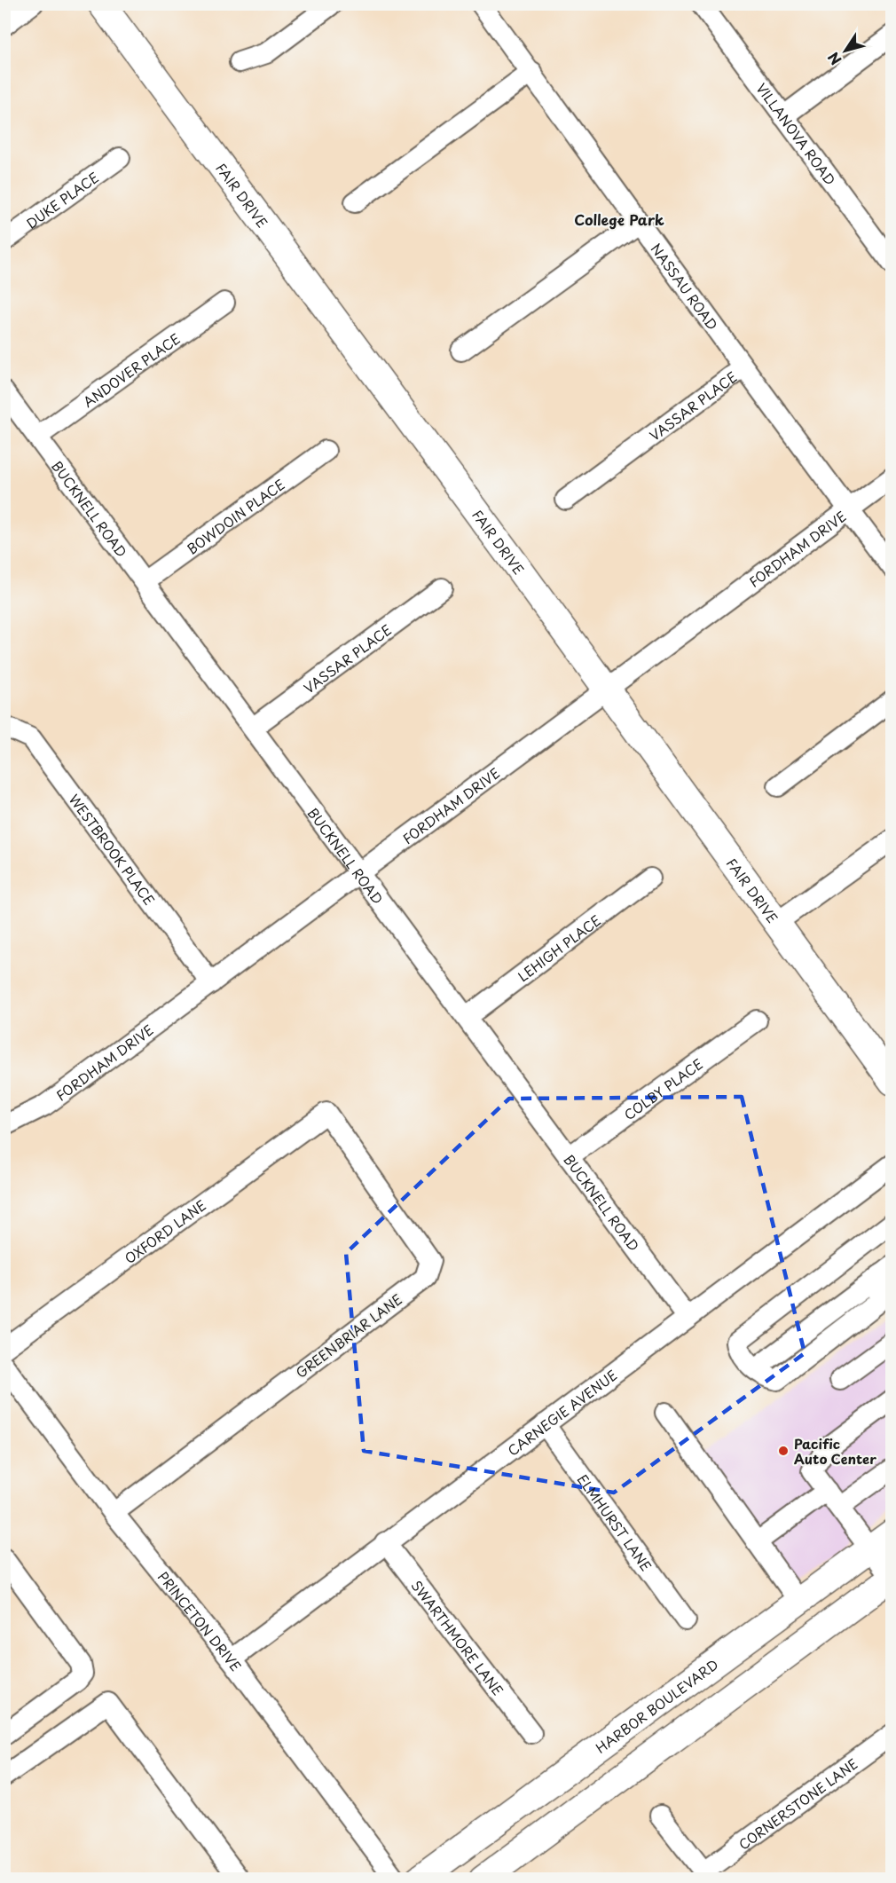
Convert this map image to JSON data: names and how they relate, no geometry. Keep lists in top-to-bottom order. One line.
{"streets":{"main road":["FAIR DRIVE","HARBOR BOULEVARD"],"street":["VILLANOVA ROAD","DUKE PLACE","NASSAU ROAD","ANDOVER PLACE","VASSAR PLACE","BUCKNELL ROAD","BOWDOIN PLACE","FORDHAM DRIVE","WESTBROOK PLACE","LEHIGH PLACE","COLBY PLACE","OXFORD LANE","GREENBRIAR LANE","CARNEGIE AVENUE","ELMHURST LANE","PRINCETON DRIVE","SWARTHMORE LANE","CORNERSTONE LANE"]},"crossings":[["FAIR DRIVE","FORDHAM DRIVE"],["NASSAU ROAD","VASSAR PLACE"],["NASSAU ROAD","FORDHAM DRIVE"],["ANDOVER PLACE","BUCKNELL ROAD"],["VASSAR PLACE","BUCKNELL ROAD"],["BUCKNELL ROAD","BOWDOIN PLACE"],["BUCKNELL ROAD","FORDHAM DRIVE"],["BUCKNELL ROAD","LEHIGH PLACE"],["BUCKNELL ROAD","COLBY PLACE"],["BUCKNELL ROAD","CARNEGIE AVENUE"],["FORDHAM DRIVE","WESTBROOK PLACE"],["OXFORD LANE","GREENBRIAR LANE"],["GREENBRIAR LANE","PRINCETON DRIVE"],["CARNEGIE AVENUE","ELMHURST LANE"],["CARNEGIE AVENUE","PRINCETON DRIVE"],["CARNEGIE AVENUE","SWARTHMORE LANE"]],"districts":["College Park"],"places":["Pacific Auto Center"],"north":"bottom left"}
